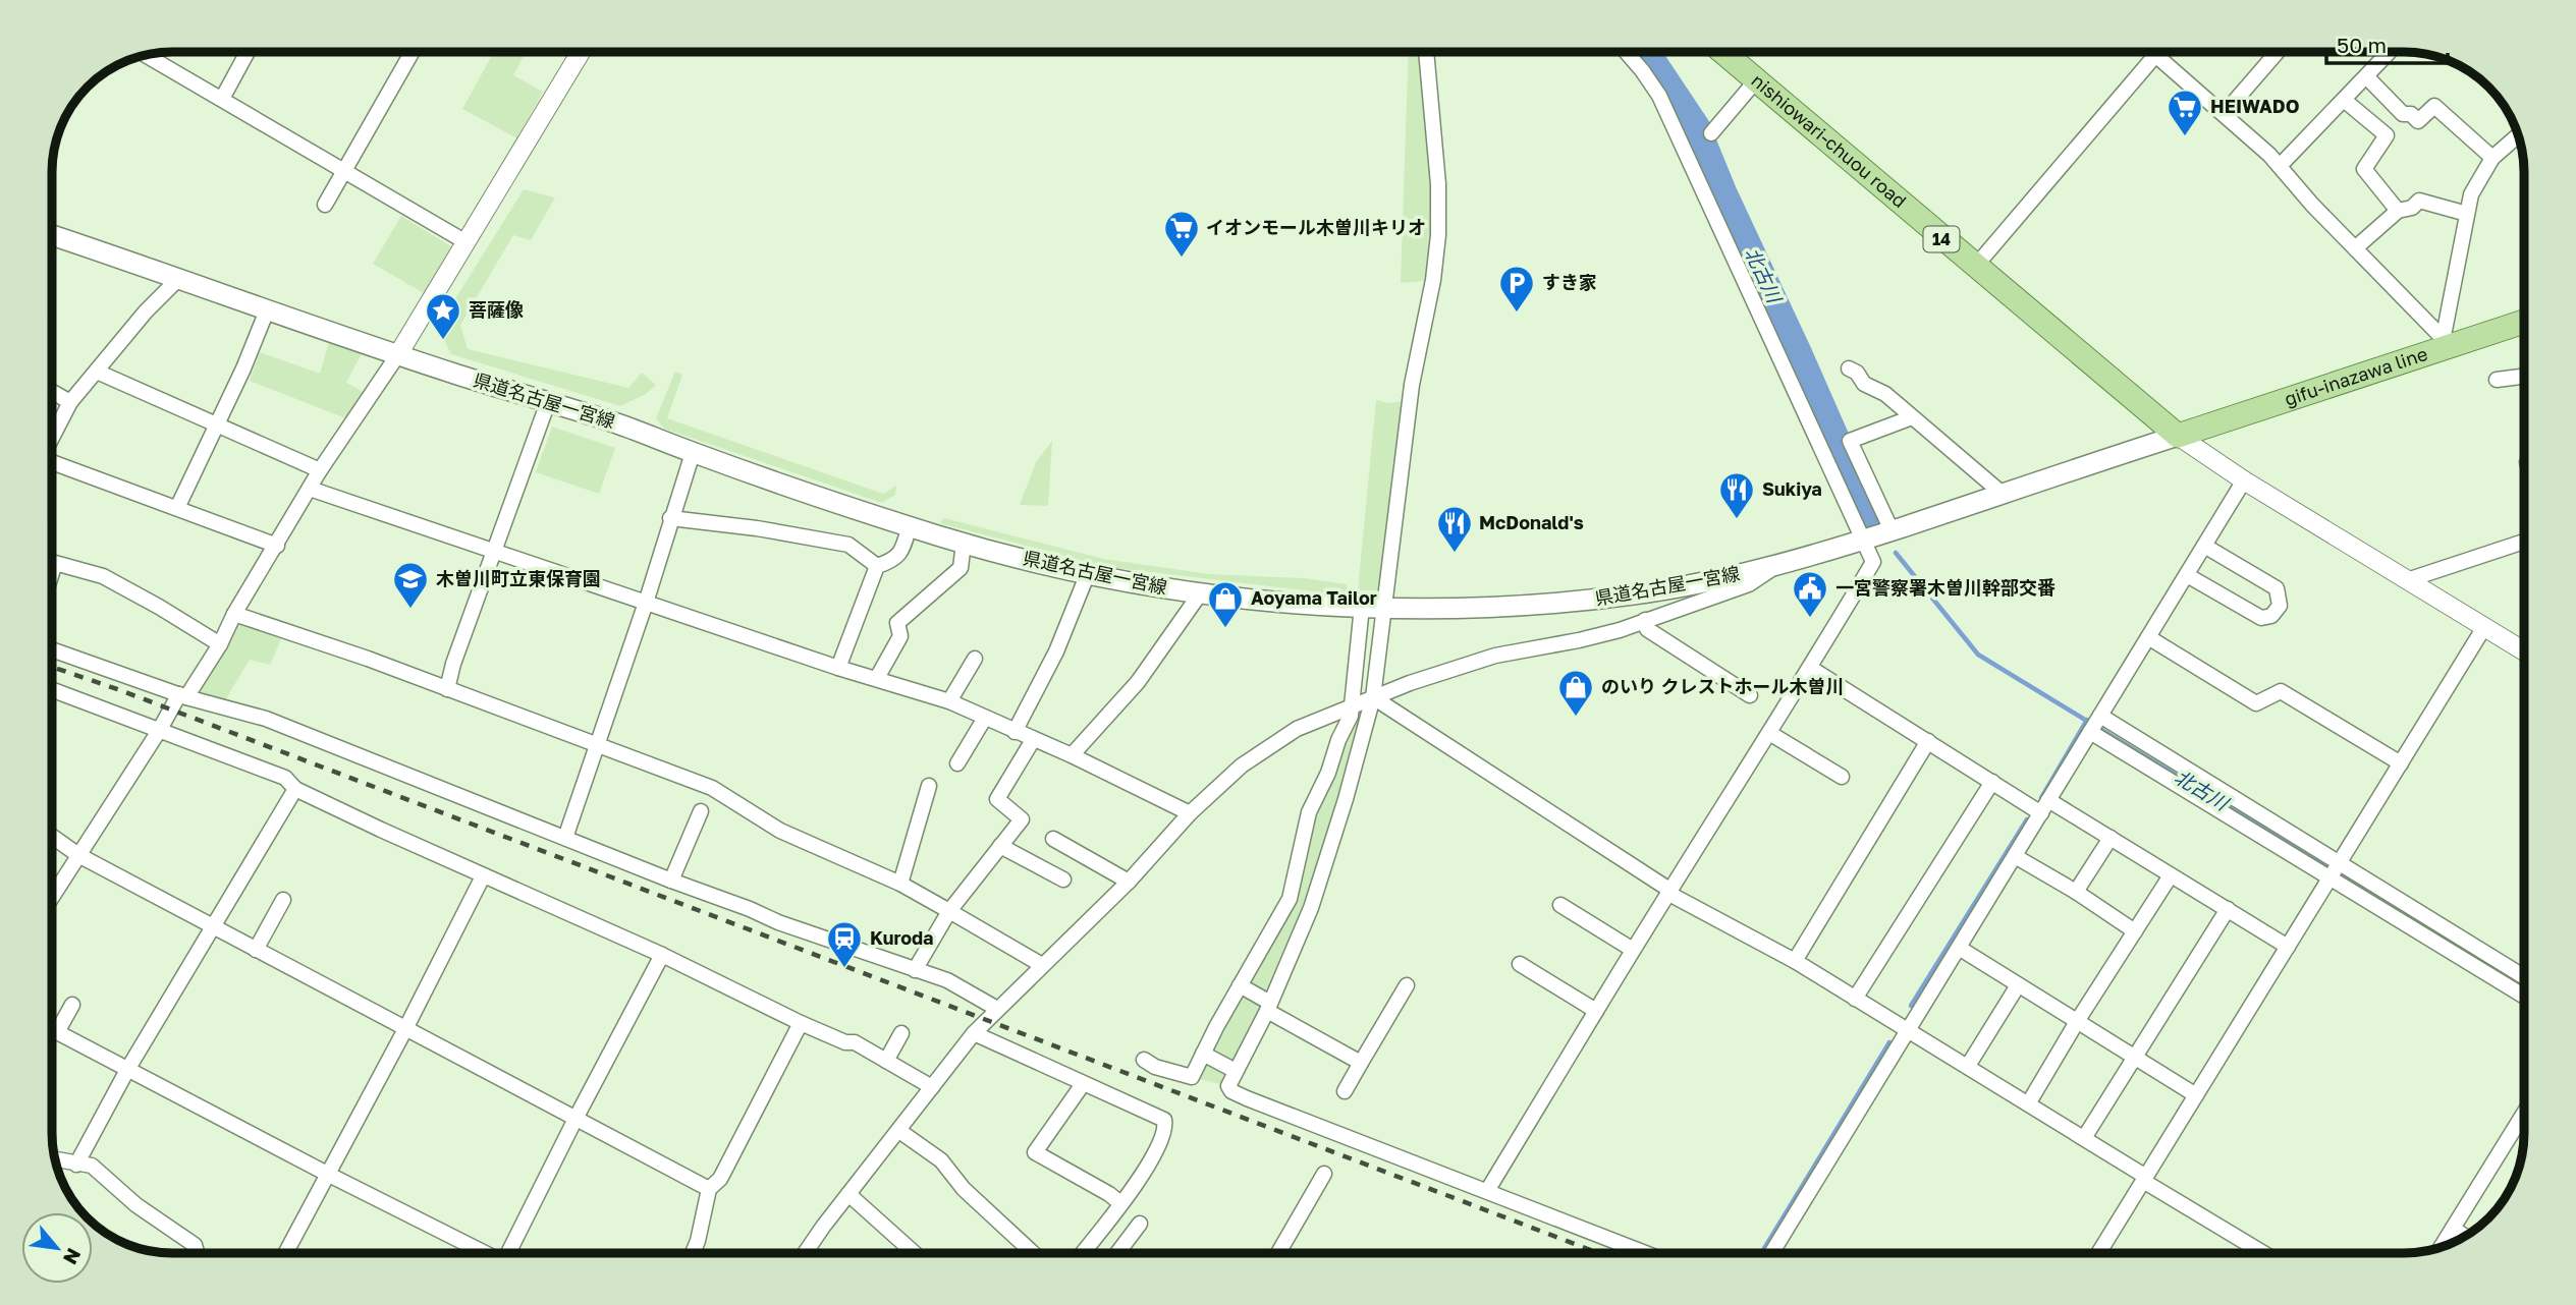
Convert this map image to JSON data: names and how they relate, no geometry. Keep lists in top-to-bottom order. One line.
{"streets":{"main road":["nishiowari-chuou road","14","gifu-inazawa line","県道名古屋一宮線"]},"crossings":[["nishiowari-chuou road","14"],["nishiowari-chuou road","gifu-inazawa line"],["nishiowari-chuou road","県道名古屋一宮線"],["14","gifu-inazawa line"],["14","県道名古屋一宮線"],["gifu-inazawa line","県道名古屋一宮線"]],"water":["北古川"],"places":{"supermarket":["HEIWADO","イオンモール木曽川キリオ"],"parking":["すき家"],"place":["菩薩像"],"restaurant":["Sukiya","McDonald's"],"school or university":["木曽川町立東保育園"],"public building":["一宮警察署木曽川幹部交番"],"shop":["Aoyama Tailor","のいり クレストホール木曽川"],"station":["Kuroda"]},"scale_bar":"50 m","north":"bottom right"}
